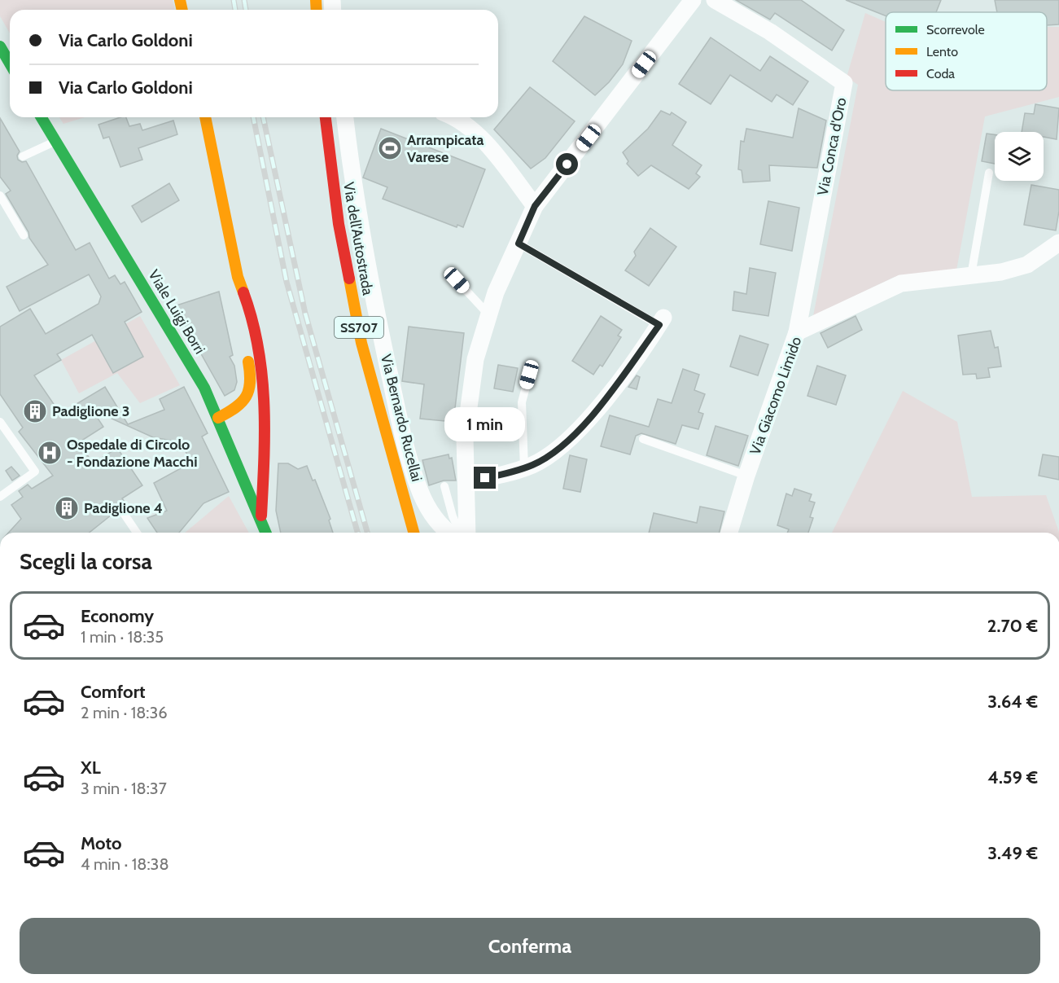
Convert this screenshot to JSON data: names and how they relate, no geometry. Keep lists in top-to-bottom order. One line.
{"streets":{"main road":["Via dell'Autostrada","Viale Luigi Borri","SS707"],"street":["Via Conca d'Oro","Via Giacomo Limido","Via Bernardo Rucellai"]},"crossings":[["Via Conca d'Oro","Via Giacomo Limido"]],"places":{"sports":["Arrampicata Varese"],"building":["Padiglione 3","Padiglione 4"],"hospital":["Ospedale di Circolo - Fondazione Macchi"]},"legend":["Scorrevole","Lento","Coda"],"page":{"banner":["Via Carlo Goldoni","Via Carlo Goldoni"],"bubble":"1 min","heading":"Scegli la corsa","list":[{"name":"Economy","note":"1 min · 18:35","value":"2.70 €"},{"name":"Comfort","note":"2 min · 18:36","value":"3.64 €"},{"name":"XL","note":"3 min · 18:37","value":"4.59 €"},{"name":"Moto","note":"4 min · 18:38","value":"3.49 €"}],"buttons":"Conferma"}}
